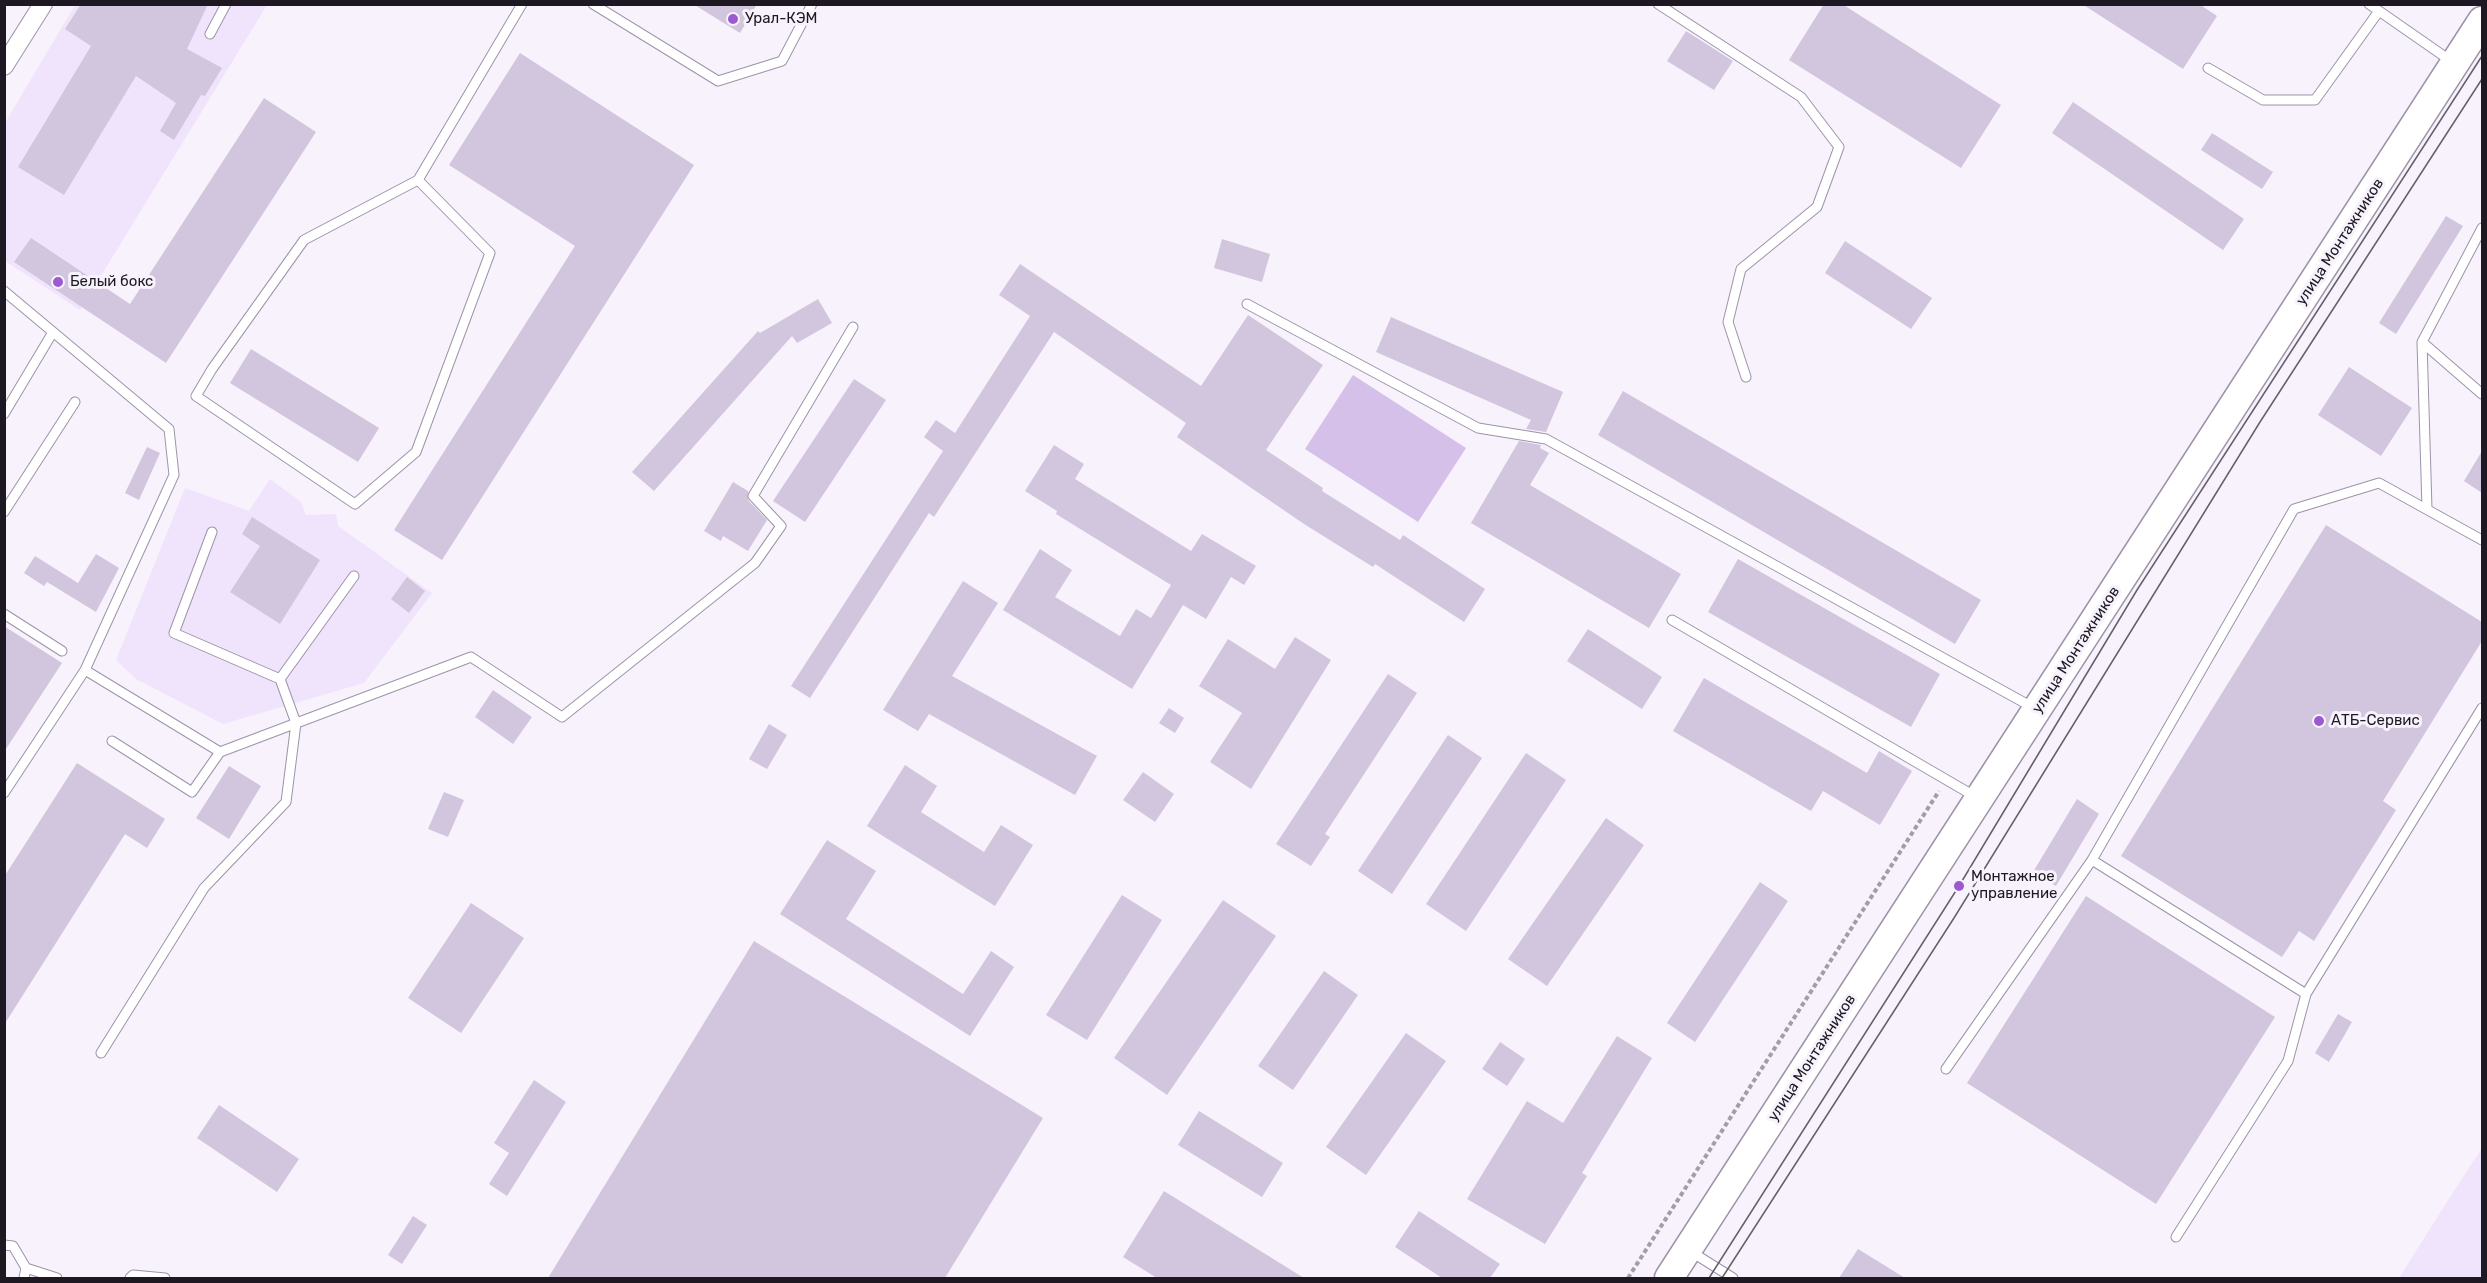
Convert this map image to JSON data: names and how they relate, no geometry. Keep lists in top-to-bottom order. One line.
{"streets":{"main road":["улица Монтажников"]},"places":["Урал-КЭМ","Белый бокс","АТБ-Сервис","Монтажное управление"]}
